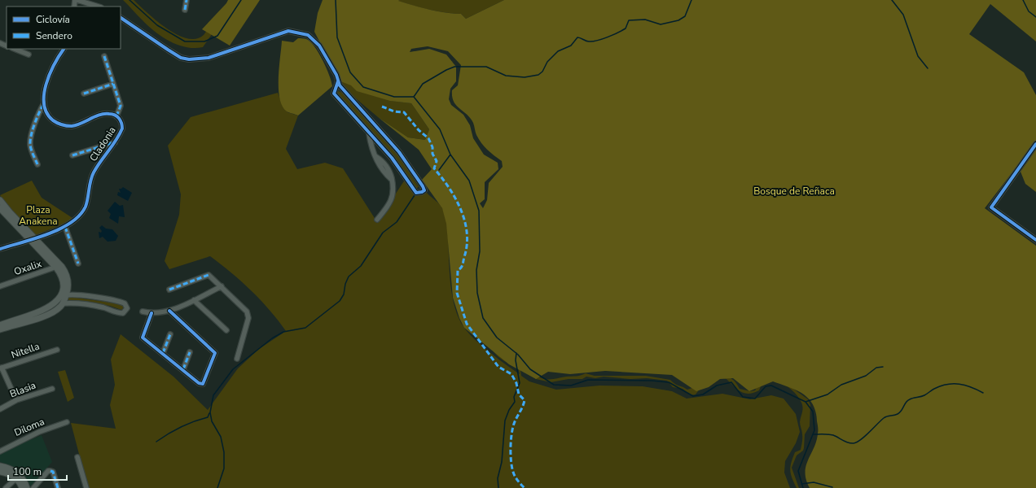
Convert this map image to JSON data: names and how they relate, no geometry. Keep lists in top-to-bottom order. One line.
{"streets":{"street":["Cladonia","Oxalix","Nitella","Blasia","Diloma"]},"parks":["Bosque de Reñaca","Plaza Anakena"],"legend":["Ciclovía","Sendero"],"scale_bar":"100 m"}
